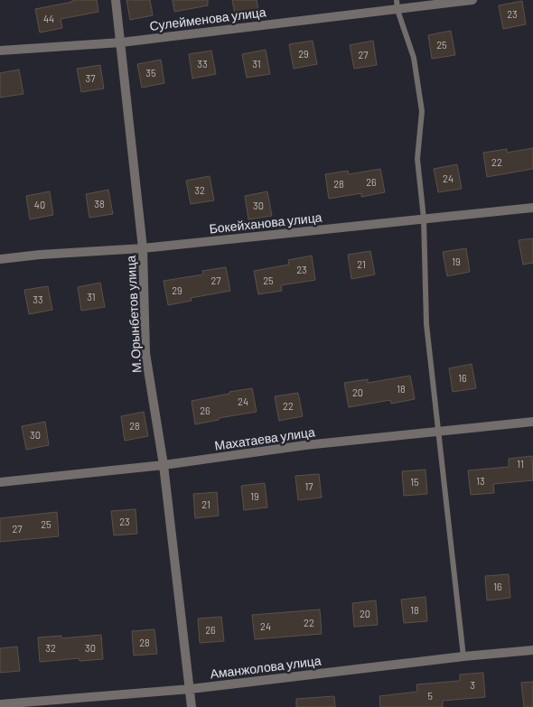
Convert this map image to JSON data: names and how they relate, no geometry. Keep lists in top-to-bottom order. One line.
{"streets":{"street":["Сулейменова улица","Бокейханова улица","М.Орынбетов улица","Махатаева улица","Аманжолова улица"]},"crossings":[["Сулейменова улица","М.Орынбетов улица"],["Бокейханова улица","М.Орынбетов улица"],["М.Орынбетов улица","Махатаева улица"],["М.Орынбетов улица","Аманжолова улица"]],"house_numbers":["23","44","25","29","27","33","31","35","37","22","24","26","28","32","38","40","30","19","21","23","27","25","29","31","33","16","18","20","24","22","26","28","30","11","13","15","17","19","21","23","25","27","16","18","20","22","24","26","28","32","30","3","5"]}
